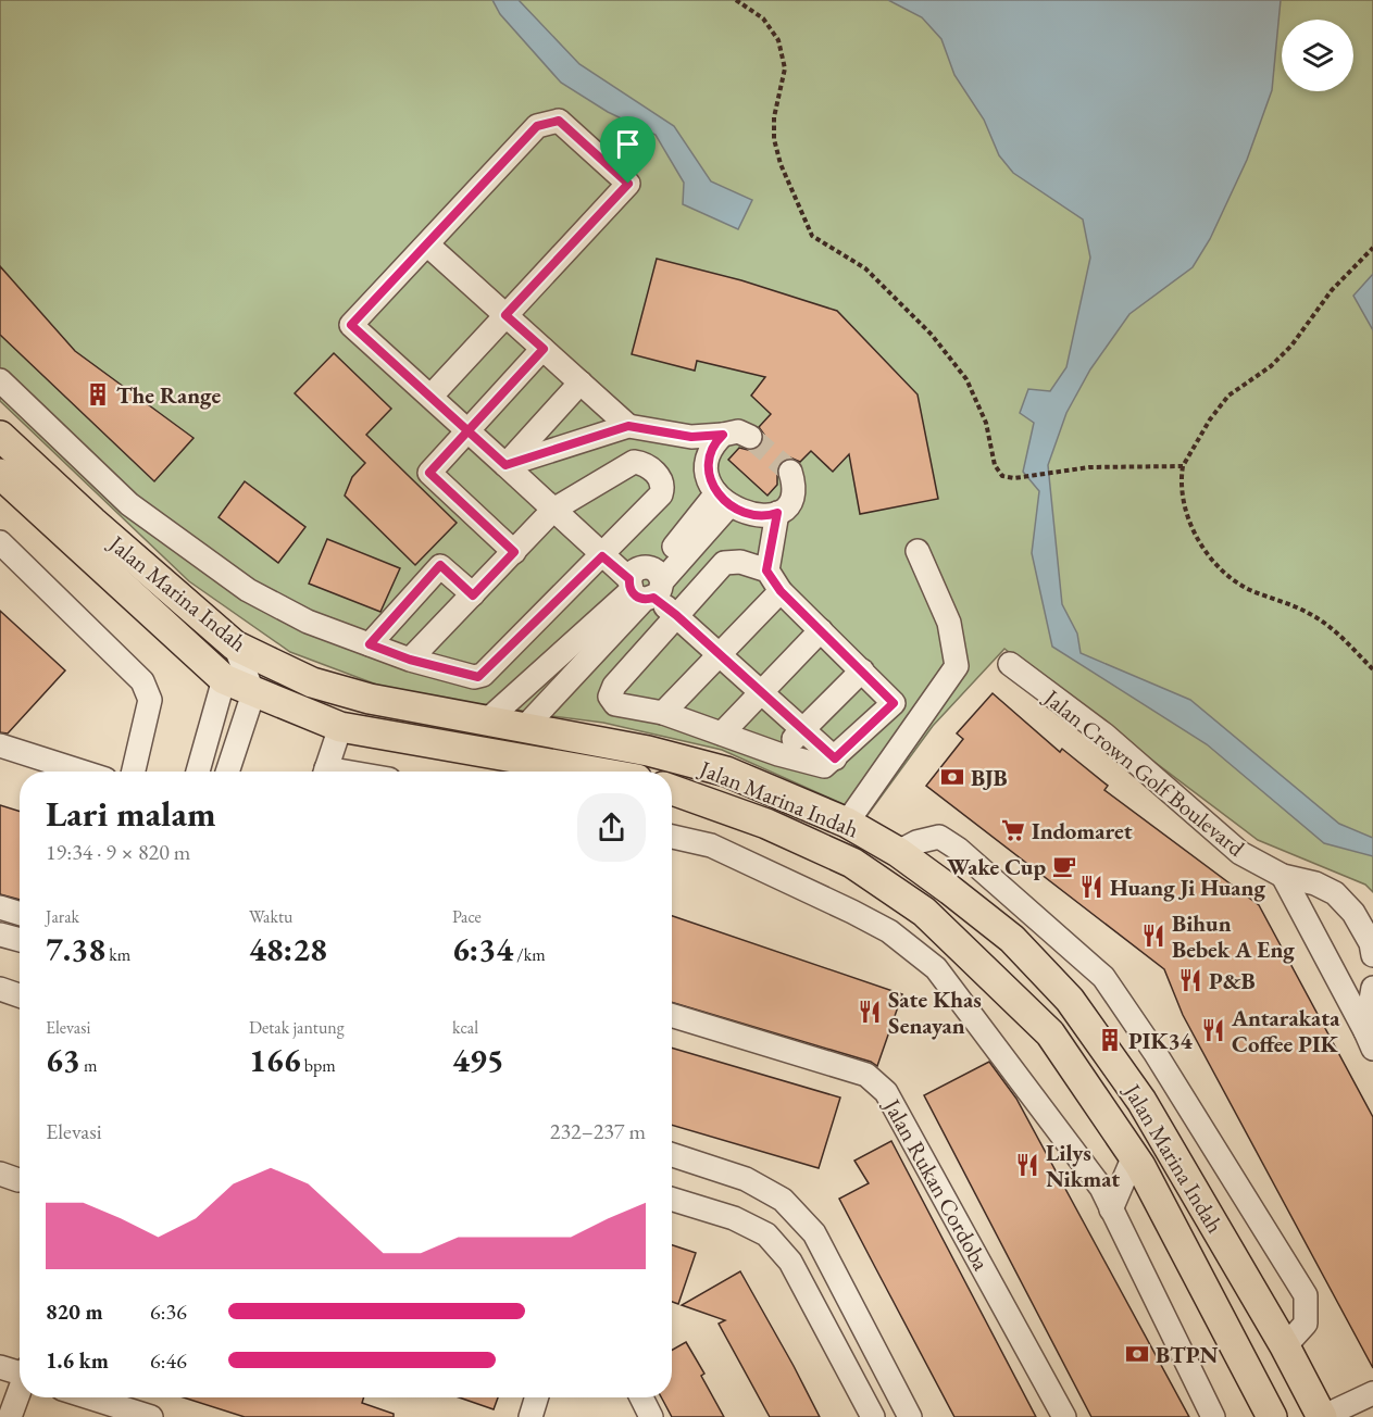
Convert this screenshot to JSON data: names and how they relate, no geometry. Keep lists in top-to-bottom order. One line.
{"streets":{"main road":["Jalan Marina Indah"],"street":["Jalan Crown Golf Boulevard","Jalan Rukan Cordoba"]},"places":{"building":["The Range","PIK34"],"bank":["BJB","BTPN"],"supermarket":["Indomaret"],"cafe":["Wake Cup"],"restaurant":["Huang Ji Huang","Bihun Bebek A Eng","P&B","Sate Khas Senayan","Antarakata Coffee PIK","Lilys Nikmat"]},"page":{"heading":["Lari malam","19:34 · 9 × 820 m"],"stats":[["Jarak","7.38 km"],["Waktu","48:28"],["Pace","6:34 /km"],["Elevasi","63 m"],["Detak jantung","166 bpm"],["kcal","495"]],"chart":["Elevasi","232–237 m"],"list":[{"name":"820 m","note":"6:36"},{"name":"1.6 km","note":"6:46"}]}}
